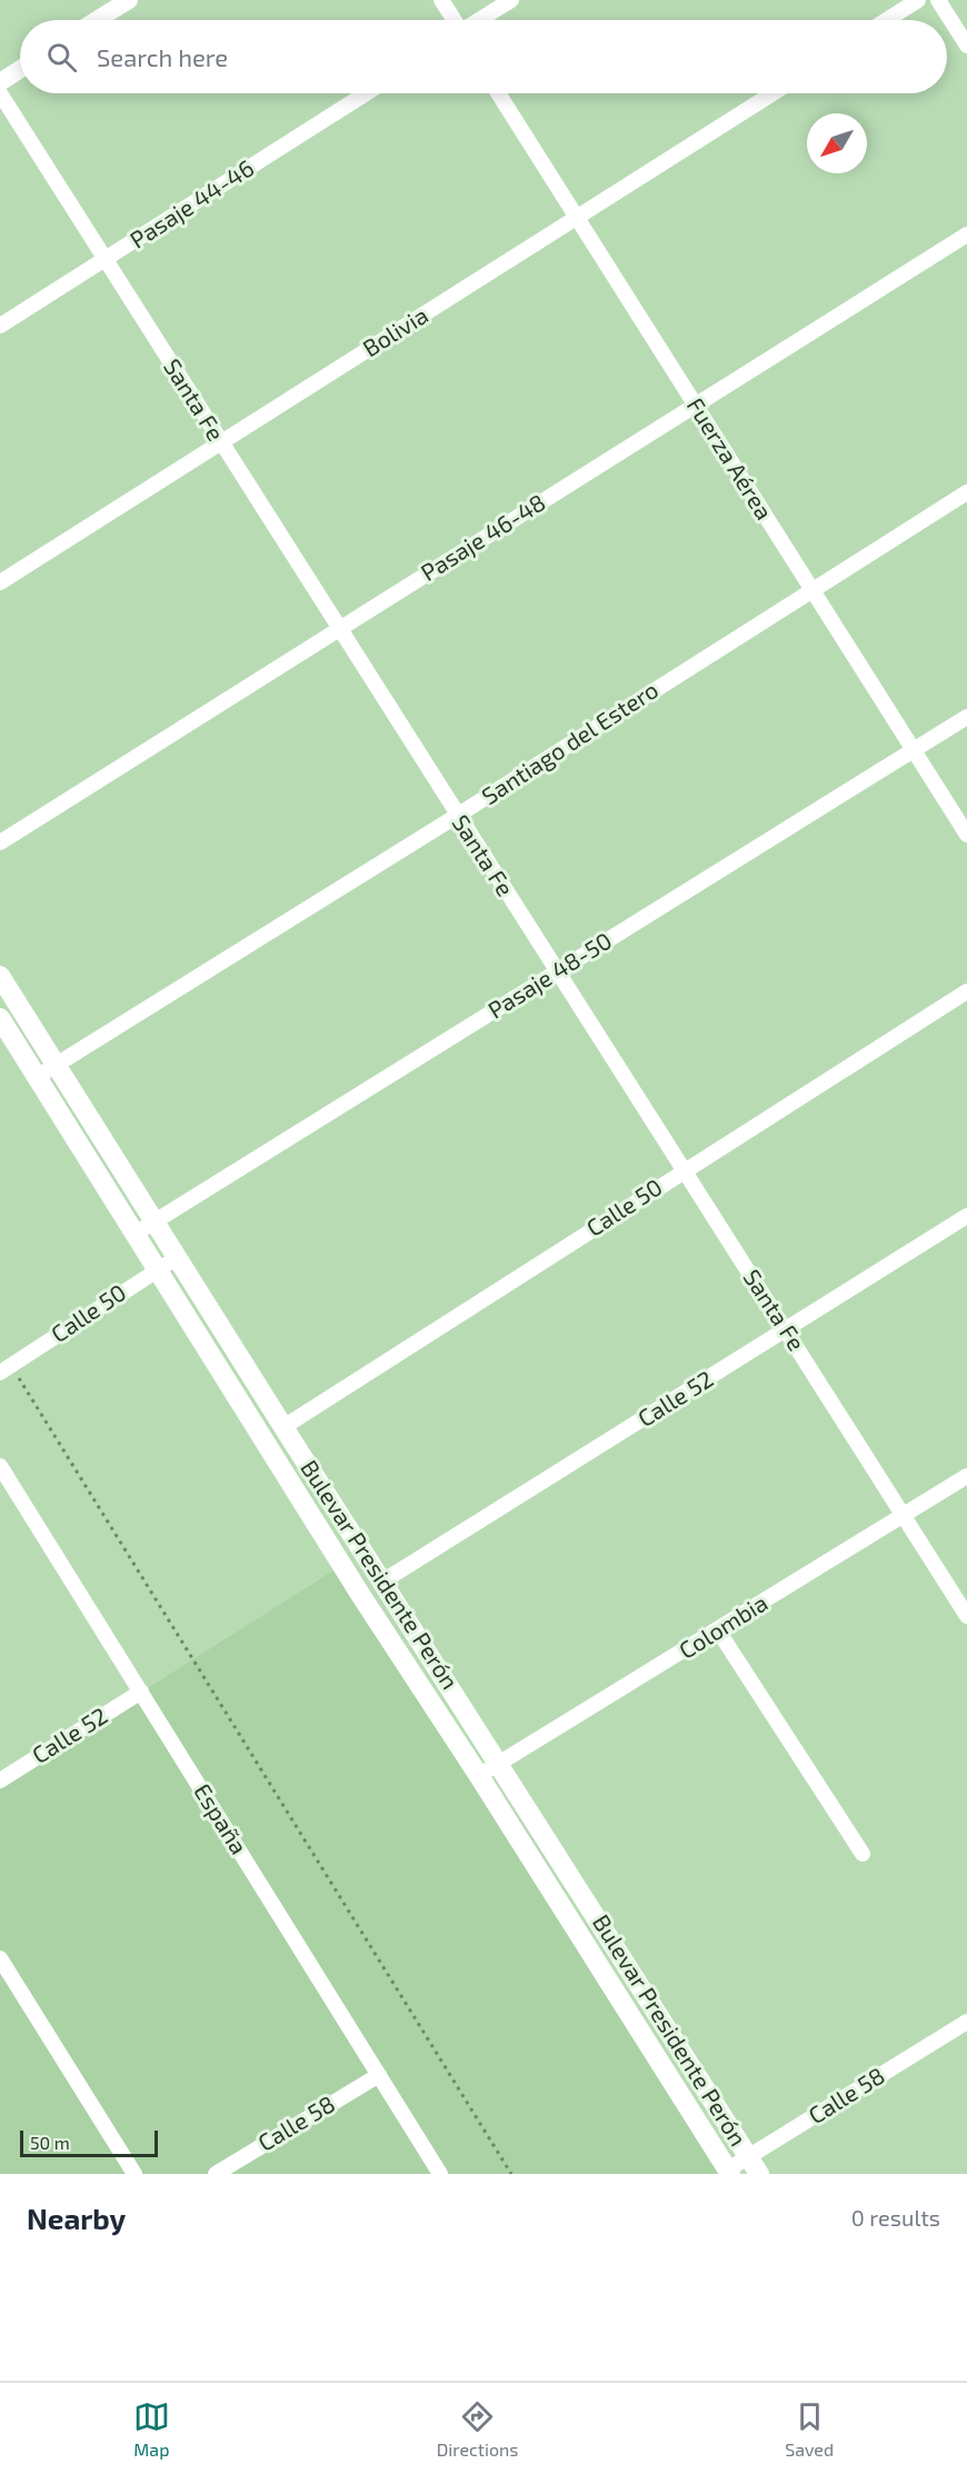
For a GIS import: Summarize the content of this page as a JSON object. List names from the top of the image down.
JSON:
{
  "streets": {
    "main road": ["Bulevar Presidente Perón"],
    "street": [
      "Pasaje 44-46",
      "Bolivia",
      "Santa Fe",
      "Fuerza Aérea",
      "Pasaje 46-48",
      "Santiago del Estero",
      "Pasaje 48-50",
      "Calle 50",
      "Calle 52",
      "Colombia",
      "España",
      "Calle 58"
    ]
  },
  "crossings": [
    ["Pasaje 44-46", "Santa Fe"],
    ["Bolivia", "Santa Fe"],
    ["Bolivia", "Fuerza Aérea"],
    ["Santa Fe", "Pasaje 46-48"],
    ["Santa Fe", "Santiago del Estero"],
    ["Santa Fe", "Pasaje 48-50"],
    ["Santa Fe", "Calle 50"],
    ["Santa Fe", "Calle 52"],
    ["Santa Fe", "Colombia"],
    ["Fuerza Aérea", "Pasaje 46-48"],
    ["Fuerza Aérea", "Santiago del Estero"],
    ["Fuerza Aérea", "Pasaje 48-50"],
    ["Santiago del Estero", "Bulevar Presidente Perón"],
    ["Pasaje 48-50", "Bulevar Presidente Perón"],
    ["Calle 50", "Bulevar Presidente Perón"],
    ["Calle 52", "Bulevar Presidente Perón"],
    ["Calle 52", "España"],
    ["Bulevar Presidente Perón", "Colombia"],
    ["Bulevar Presidente Perón", "Calle 58"],
    ["España", "Calle 58"]
  ],
  "scale_bar": "50 m",
  "north": "bottom left",
  "page": {
    "search": "Search here",
    "scale": "50 m",
    "heading": ["Nearby", "0 results"],
    "nav": ["Map", "Directions", "Saved"]
  }
}
